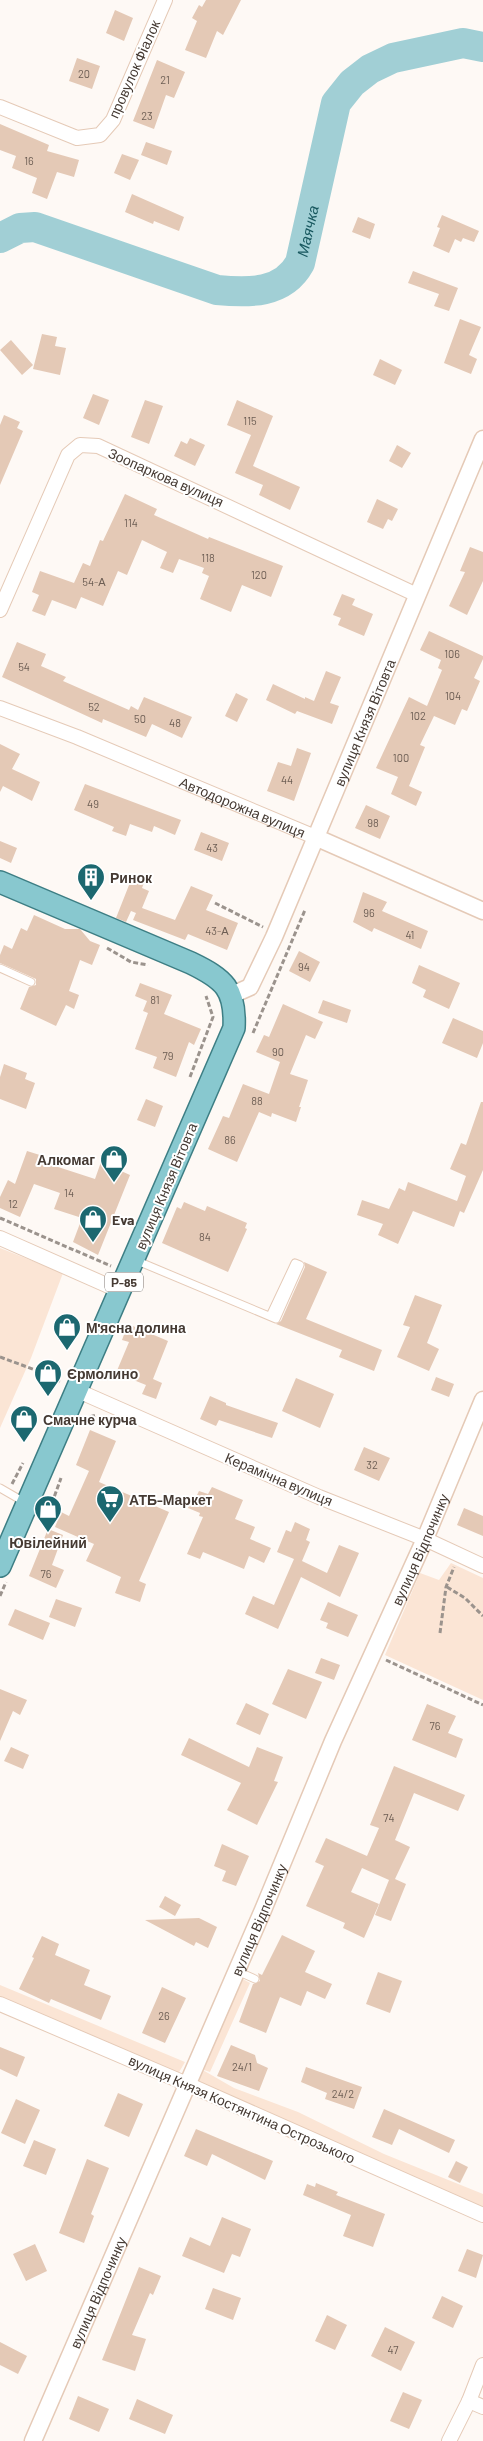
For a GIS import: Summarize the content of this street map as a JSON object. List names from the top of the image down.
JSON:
{
  "streets": {
    "main road": ["вулиця Князя Вітовта", "Р-85"],
    "street": [
      "провулок Фіалок",
      "Зоопаркова вулиця",
      "Автодорожна вулиця",
      "Керамічна вулиця",
      "вулиця Відпочинку",
      "вулиця Князя Костянтина Острозького"
    ]
  },
  "crossings": [
    ["Зоопаркова вулиця", "вулиця Князя Вітовта"],
    ["вулиця Князя Вітовта", "Автодорожна вулиця"],
    ["вулиця Князя Вітовта", "Керамічна вулиця"],
    ["Керамічна вулиця", "вулиця Відпочинку"],
    ["вулиця Відпочинку", "вулиця Князя Костянтина Острозького"]
  ],
  "water": ["Маячка"],
  "places": {
    "building": ["Ринок"],
    "shop": [
      "Алкомаг",
      "Eva",
      "М'ясна долина",
      "Єрмолино",
      "Смачне курча",
      "Ювілейний"
    ],
    "supermarket": ["АТБ-Маркет"]
  },
  "house_numbers": [
    "20",
    "21",
    "23",
    "16",
    "115",
    "114",
    "118",
    "120",
    "54-А",
    "106",
    "54",
    "104",
    "52",
    "102",
    "50",
    "48",
    "100",
    "44",
    "49",
    "98",
    "43",
    "96",
    "43-А",
    "41",
    "94",
    "81",
    "90",
    "79",
    "88",
    "86",
    "14",
    "12",
    "84",
    "32",
    "76",
    "76",
    "74",
    "26",
    "24/1",
    "24/2",
    "47"
  ]
}
